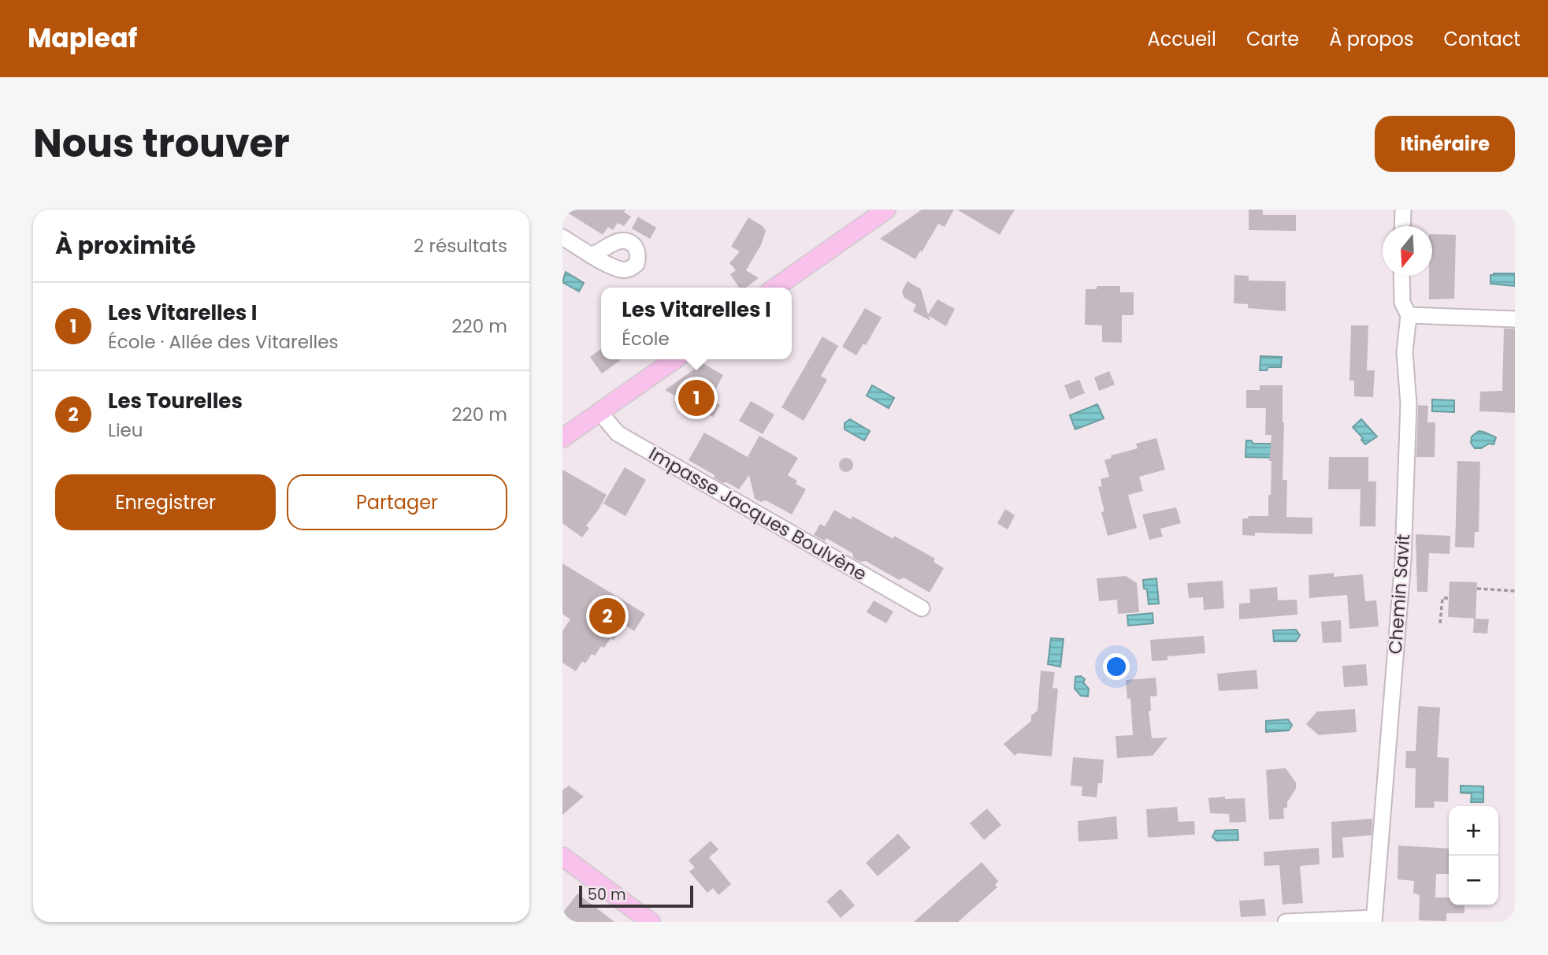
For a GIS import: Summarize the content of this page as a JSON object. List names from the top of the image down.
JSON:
{
  "streets": {
    "street": ["Impasse Jacques Boulvène", "Chemin Savit"]
  },
  "scale_bar": "50 m",
  "north": "bottom",
  "page": {
    "header": "Mapleaf",
    "nav": [
      "Accueil",
      "Carte",
      "À propos",
      "Contact"
    ],
    "title": "Nous trouver",
    "buttons": [
      "Itinéraire",
      ["Enregistrer", "Partager"]
    ],
    "heading": ["À proximité", "2 résultats"],
    "list": [
      {
        "mark": "1",
        "name": "Les Vitarelles I",
        "note": "École · Allée des Vitarelles",
        "value": "220 m"
      },
      {
        "mark": "2",
        "name": "Les Tourelles",
        "note": "Lieu",
        "value": "220 m"
      }
    ],
    "popup": ["Les Vitarelles I", "École"],
    "pins": ["1", "2"],
    "map_buttons": ["+", "−"],
    "scale": "50 m"
  }
}
